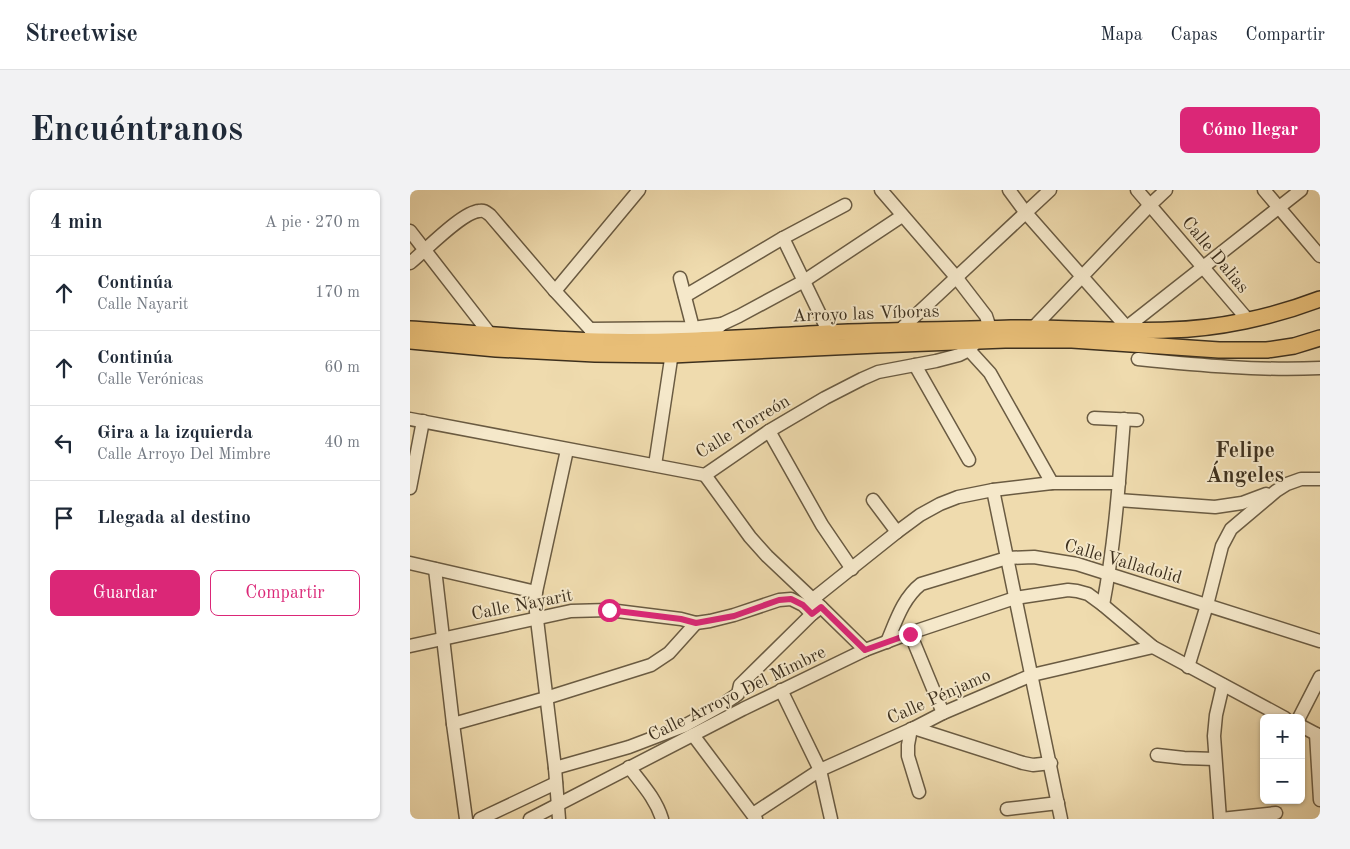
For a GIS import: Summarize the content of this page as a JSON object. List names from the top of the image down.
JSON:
{
  "streets": {
    "main road": ["Arroyo las Víboras"],
    "street": [
      "Calle Dalias",
      "Calle Torreón",
      "Calle Valladolid",
      "Calle Nayarit",
      "Calle Arroyo Del Mimbre",
      "Calle Pénjamo"
    ]
  },
  "crossings": [
    ["Calle Dalias", "Arroyo las Víboras"],
    ["Arroyo las Víboras", "Calle Torreón"],
    ["Calle Valladolid", "Calle Arroyo Del Mimbre"],
    ["Calle Arroyo Del Mimbre", "Calle Pénjamo"]
  ],
  "districts": ["Felipe Ángeles"],
  "page": {
    "header": "Streetwise",
    "nav": ["Mapa", "Capas", "Compartir"],
    "buttons": [
      "Cómo llegar",
      ["Guardar", "Compartir"]
    ],
    "title": "Encuéntranos",
    "heading": ["4 min", "A pie · 270 m"],
    "list": [
      ["Continúa", "Calle Nayarit", "170 m"],
      ["Continúa", "Calle Verónicas", "60 m"],
      ["Gira a la izquierda", "Calle Arroyo Del Mimbre", "40 m"],
      "Llegada al destino"
    ],
    "map_buttons": ["+", "−"]
  }
}
